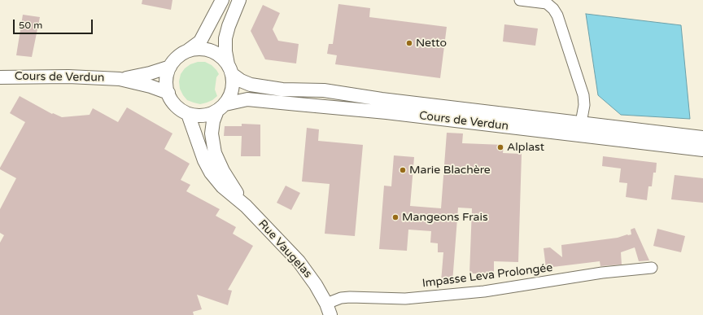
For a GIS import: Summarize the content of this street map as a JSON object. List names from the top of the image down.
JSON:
{
  "streets": {
    "main road": ["Cours de Verdun", "Rue Vaugelas"],
    "street": ["Impasse Leva Prolongée"]
  },
  "crossings": [
    ["Cours de Verdun", "Rue Vaugelas"],
    ["Rue Vaugelas", "Impasse Leva Prolongée"]
  ],
  "places": [
    "Netto",
    "Alplast",
    "Marie Blachère",
    "Mangeons Frais"
  ],
  "scale_bar": "50 m"
}
